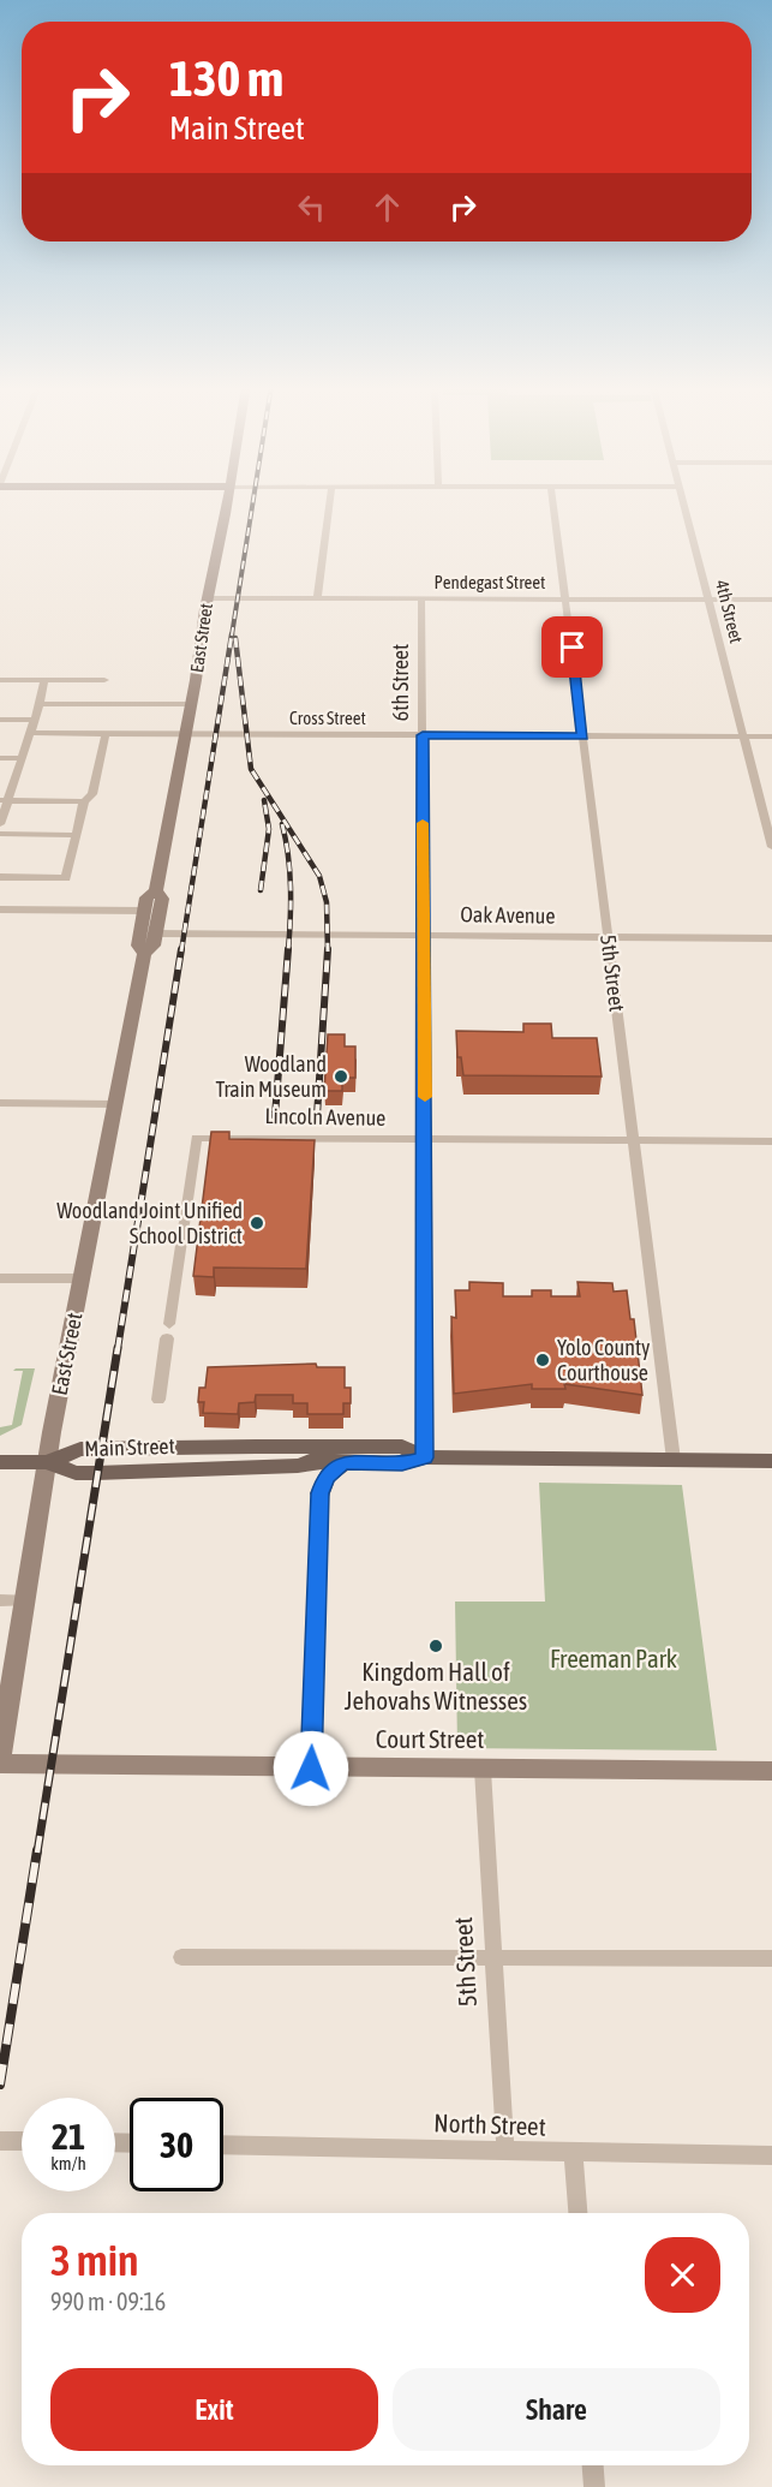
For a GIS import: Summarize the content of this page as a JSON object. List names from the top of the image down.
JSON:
{
  "streets": {
    "main road": ["East Street", "Main Street", "Court Street"],
    "street": [
      "Pendegast Street",
      "4th Street",
      "6th Street",
      "Cross Street",
      "Oak Avenue",
      "5th Street",
      "Lincoln Avenue",
      "North Street"
    ]
  },
  "crossings": [
    ["Pendegast Street", "4th Street"],
    ["Pendegast Street", "East Street"],
    ["Pendegast Street", "6th Street"],
    ["Pendegast Street", "5th Street"],
    ["4th Street", "Cross Street"],
    ["East Street", "Cross Street"],
    ["East Street", "Oak Avenue"],
    ["East Street", "Main Street"],
    ["6th Street", "Cross Street"],
    ["6th Street", "Oak Avenue"],
    ["6th Street", "Lincoln Avenue"],
    ["6th Street", "Main Street"],
    ["Cross Street", "5th Street"],
    ["Oak Avenue", "5th Street"],
    ["5th Street", "Lincoln Avenue"],
    ["5th Street", "Main Street"],
    ["5th Street", "Court Street"],
    ["5th Street", "North Street"]
  ],
  "parks": ["Freeman Park"],
  "places": [
    "Woodland Train Museum",
    "Woodland Joint Unified School District",
    "Yolo County Courthouse",
    "Kingdom Hall of Jehovahs Witnesses"
  ],
  "page": {
    "turn": ["130 m", "Main Street"],
    "speed": "21 km/h",
    "limit": "30",
    "heading": ["3 min", "990 m · 09:16"],
    "buttons": ["Exit", "Share"]
  }
}
